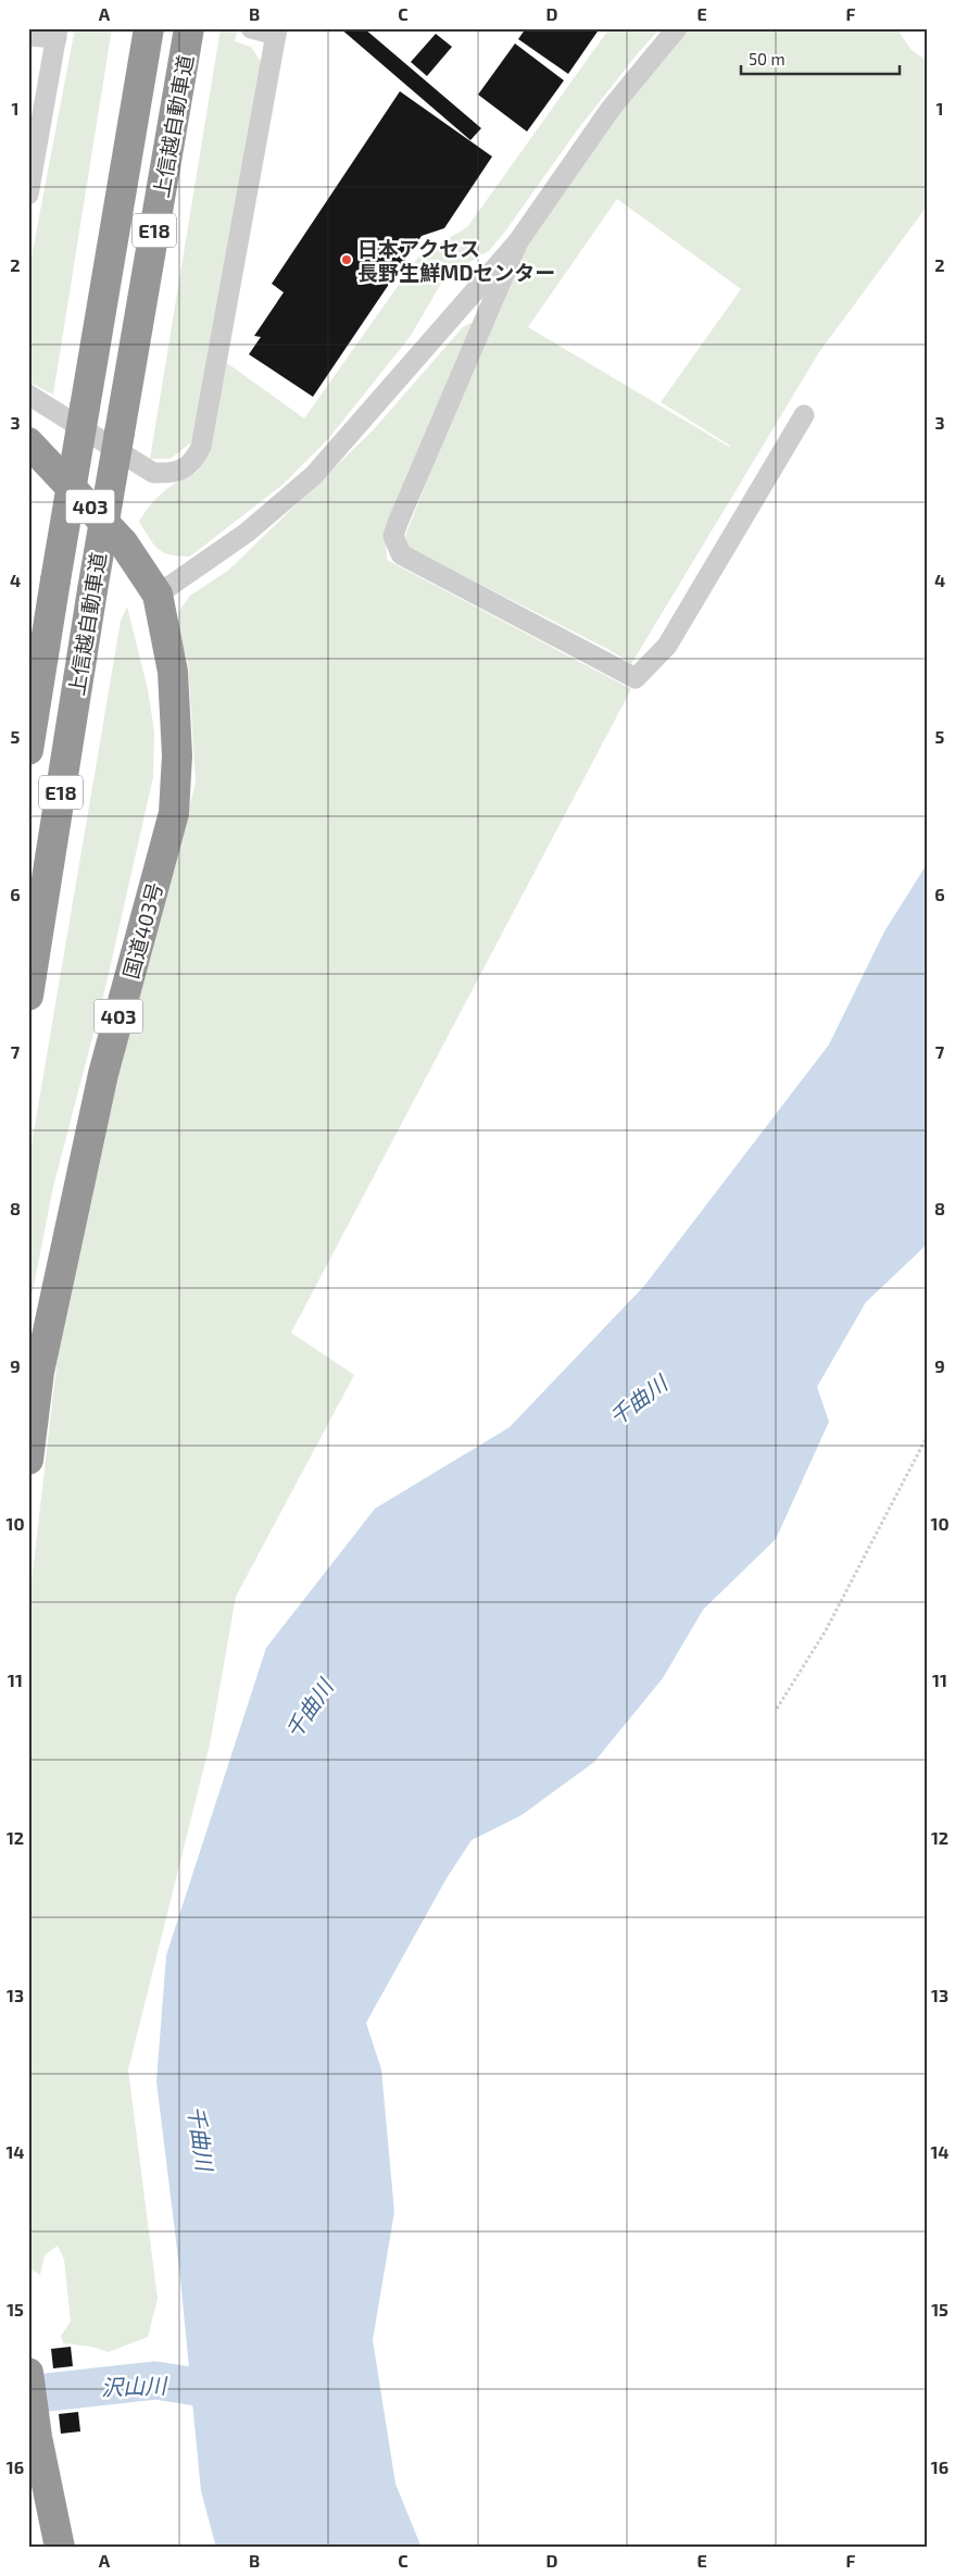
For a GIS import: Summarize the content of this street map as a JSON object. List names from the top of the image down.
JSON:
{
  "streets": {
    "highway": [
      "上信越自動車道",
      "E18",
      "403",
      "国道403号"
    ]
  },
  "water": ["千曲川", "沢山川"],
  "places": ["日本アクセス 長野生鮮MDセンター"],
  "scale_bar": "50 m",
  "grid": {
    "columns": [
      "A",
      "B",
      "C",
      "D",
      "E",
      "F"
    ],
    "rows": [
      "1",
      "2",
      "3",
      "4",
      "5",
      "6",
      "7",
      "8",
      "9",
      "10",
      "11",
      "12",
      "13",
      "14",
      "15",
      "16"
    ]
  }
}
